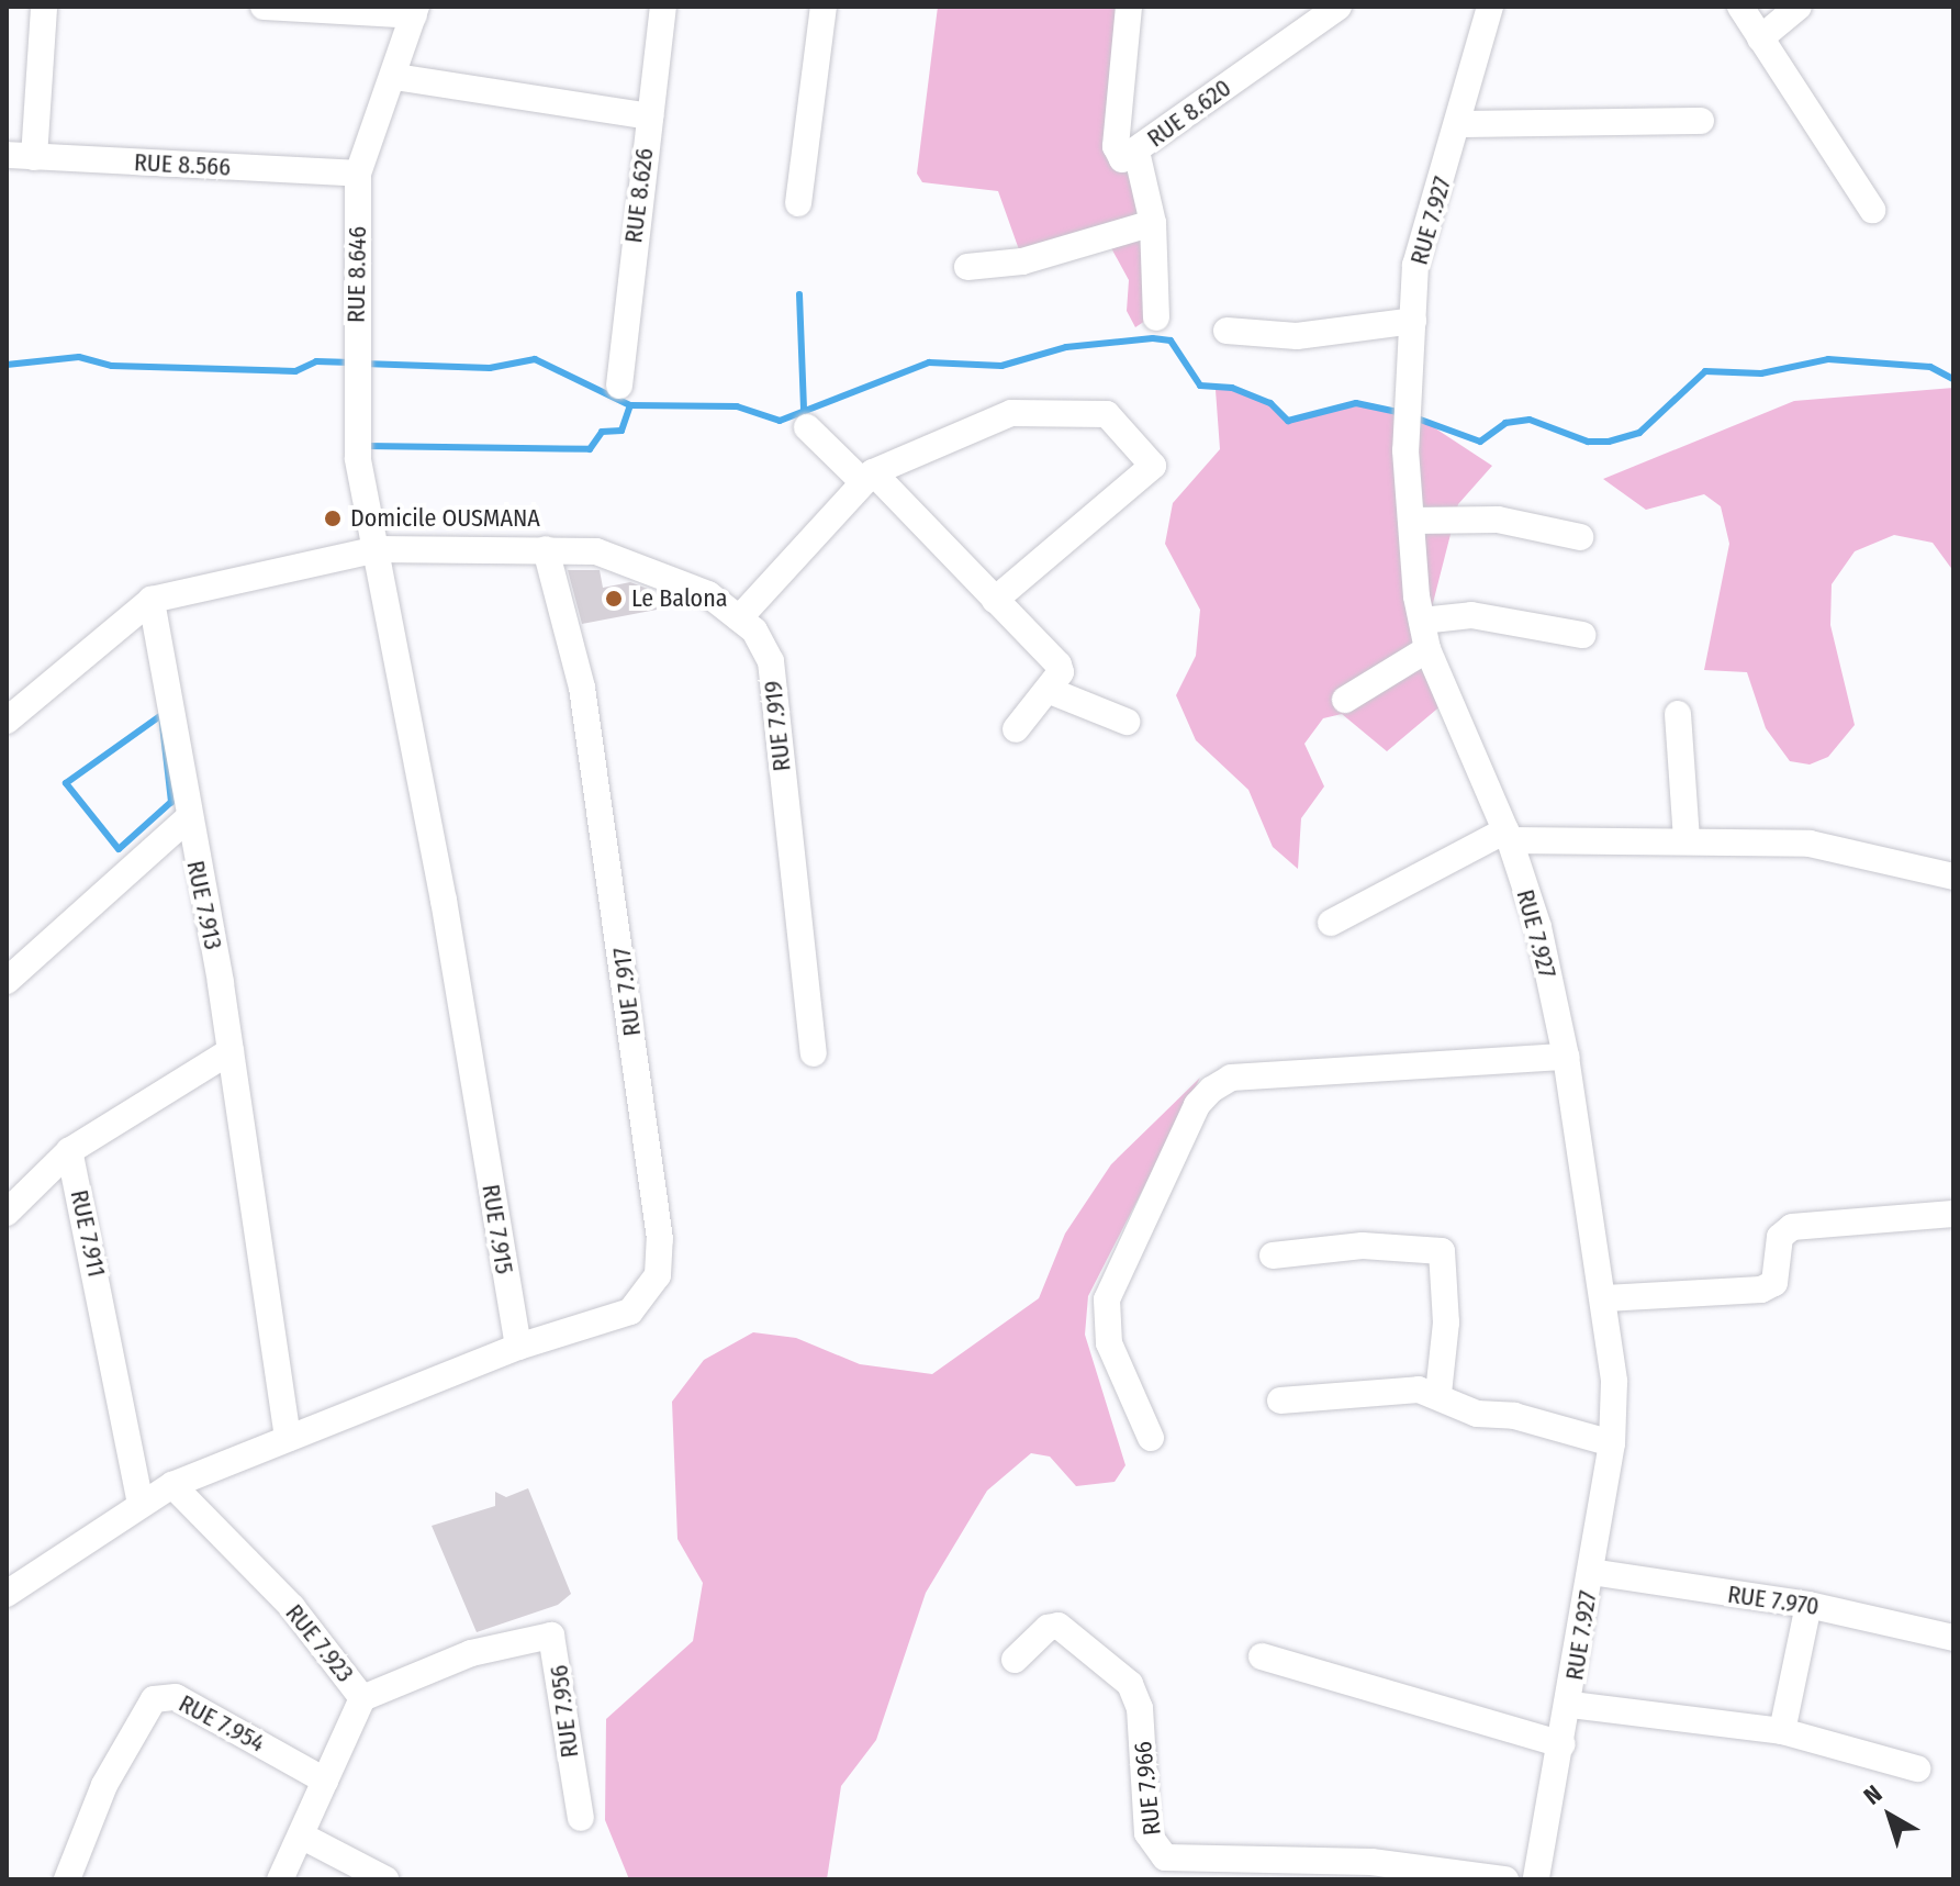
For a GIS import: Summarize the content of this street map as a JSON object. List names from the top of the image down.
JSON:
{
  "streets": {
    "street": [
      "RUE 8.620",
      "RUE 8.566",
      "RUE 8.626",
      "RUE 7.927",
      "RUE 8.646",
      "RUE 7.919",
      "RUE 7.913",
      "RUE 7.917",
      "RUE 7.915",
      "RUE 7.911",
      "RUE 7.970",
      "RUE 7.923",
      "RUE 7.956",
      "RUE 7.954",
      "RUE 7.966"
    ]
  },
  "crossings": [
    ["RUE 8.566", "RUE 8.646"],
    ["RUE 7.927", "RUE 7.970"],
    ["RUE 8.646", "RUE 7.919"],
    ["RUE 8.646", "RUE 7.915"],
    ["RUE 7.919", "RUE 7.917"],
    ["RUE 7.919", "RUE 7.915"],
    ["RUE 7.917", "RUE 7.915"],
    ["RUE 7.923", "RUE 7.956"],
    ["RUE 7.923", "RUE 7.954"]
  ],
  "places": ["Domicile OUSMANA", "Le Balona"],
  "north": "top left"
}
